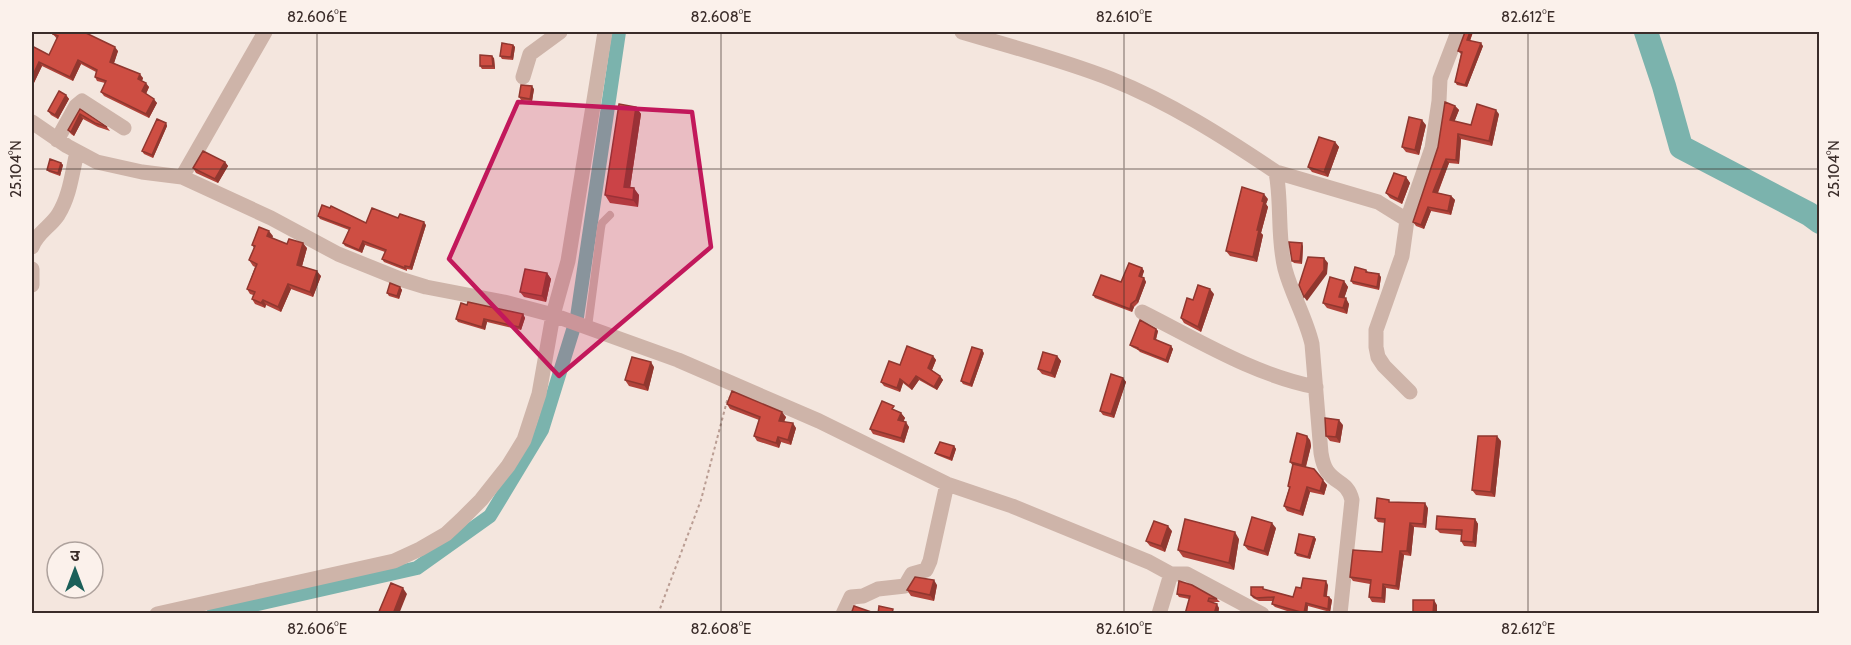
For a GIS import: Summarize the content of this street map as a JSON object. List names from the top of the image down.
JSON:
{
  "north": "top",
  "coordinates": [
    "82.606°E",
    "82.608°E",
    "82.610°E",
    "82.612°E",
    "25.104°N"
  ]
}
